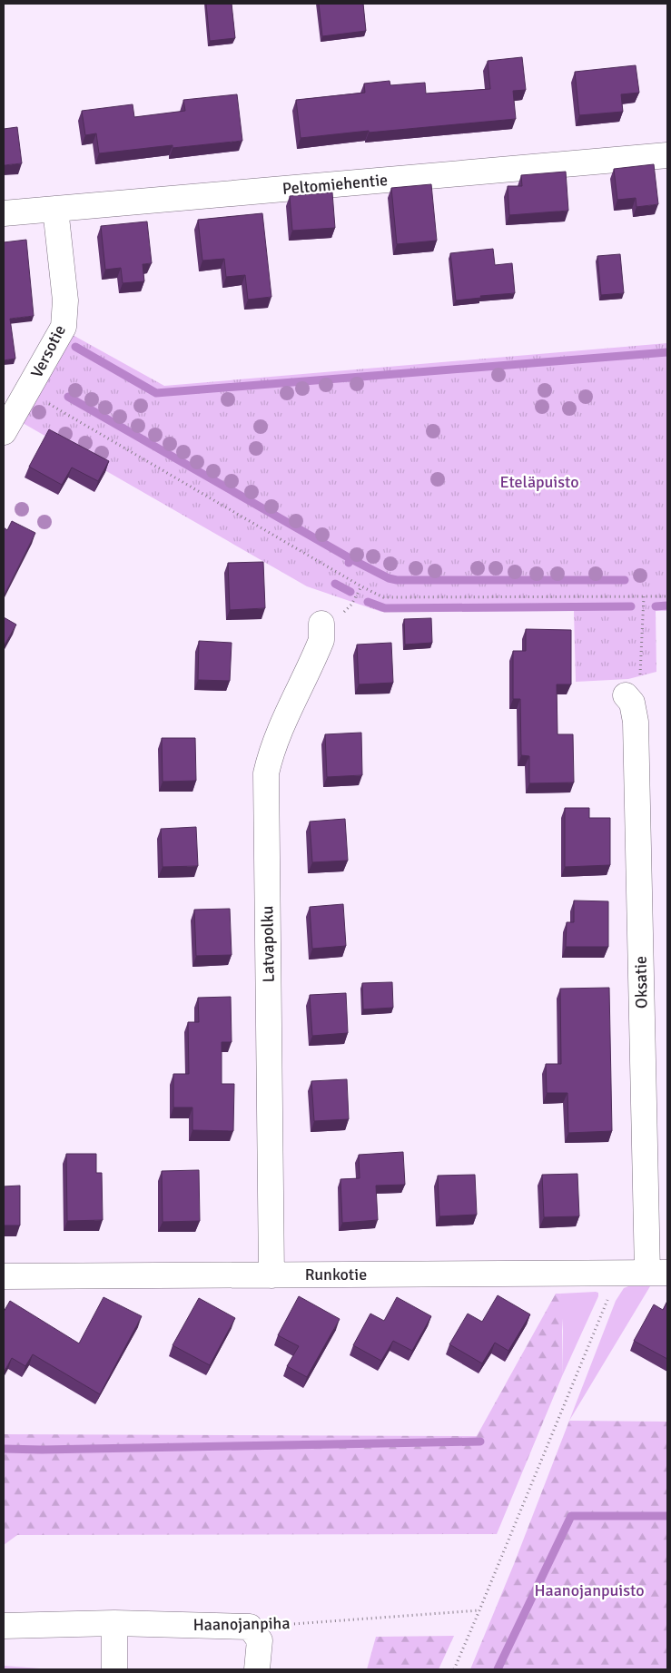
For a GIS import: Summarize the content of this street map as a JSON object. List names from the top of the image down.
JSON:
{
  "streets": {
    "street": [
      "Peltomiehentie",
      "Versotie",
      "Latvapolku",
      "Oksatie",
      "Runkotie",
      "Haanojanpiha"
    ]
  },
  "crossings": [
    ["Peltomiehentie", "Versotie"],
    ["Latvapolku", "Runkotie"],
    ["Oksatie", "Runkotie"]
  ],
  "parks": ["Eteläpuisto", "Haanojanpuisto"]
}
